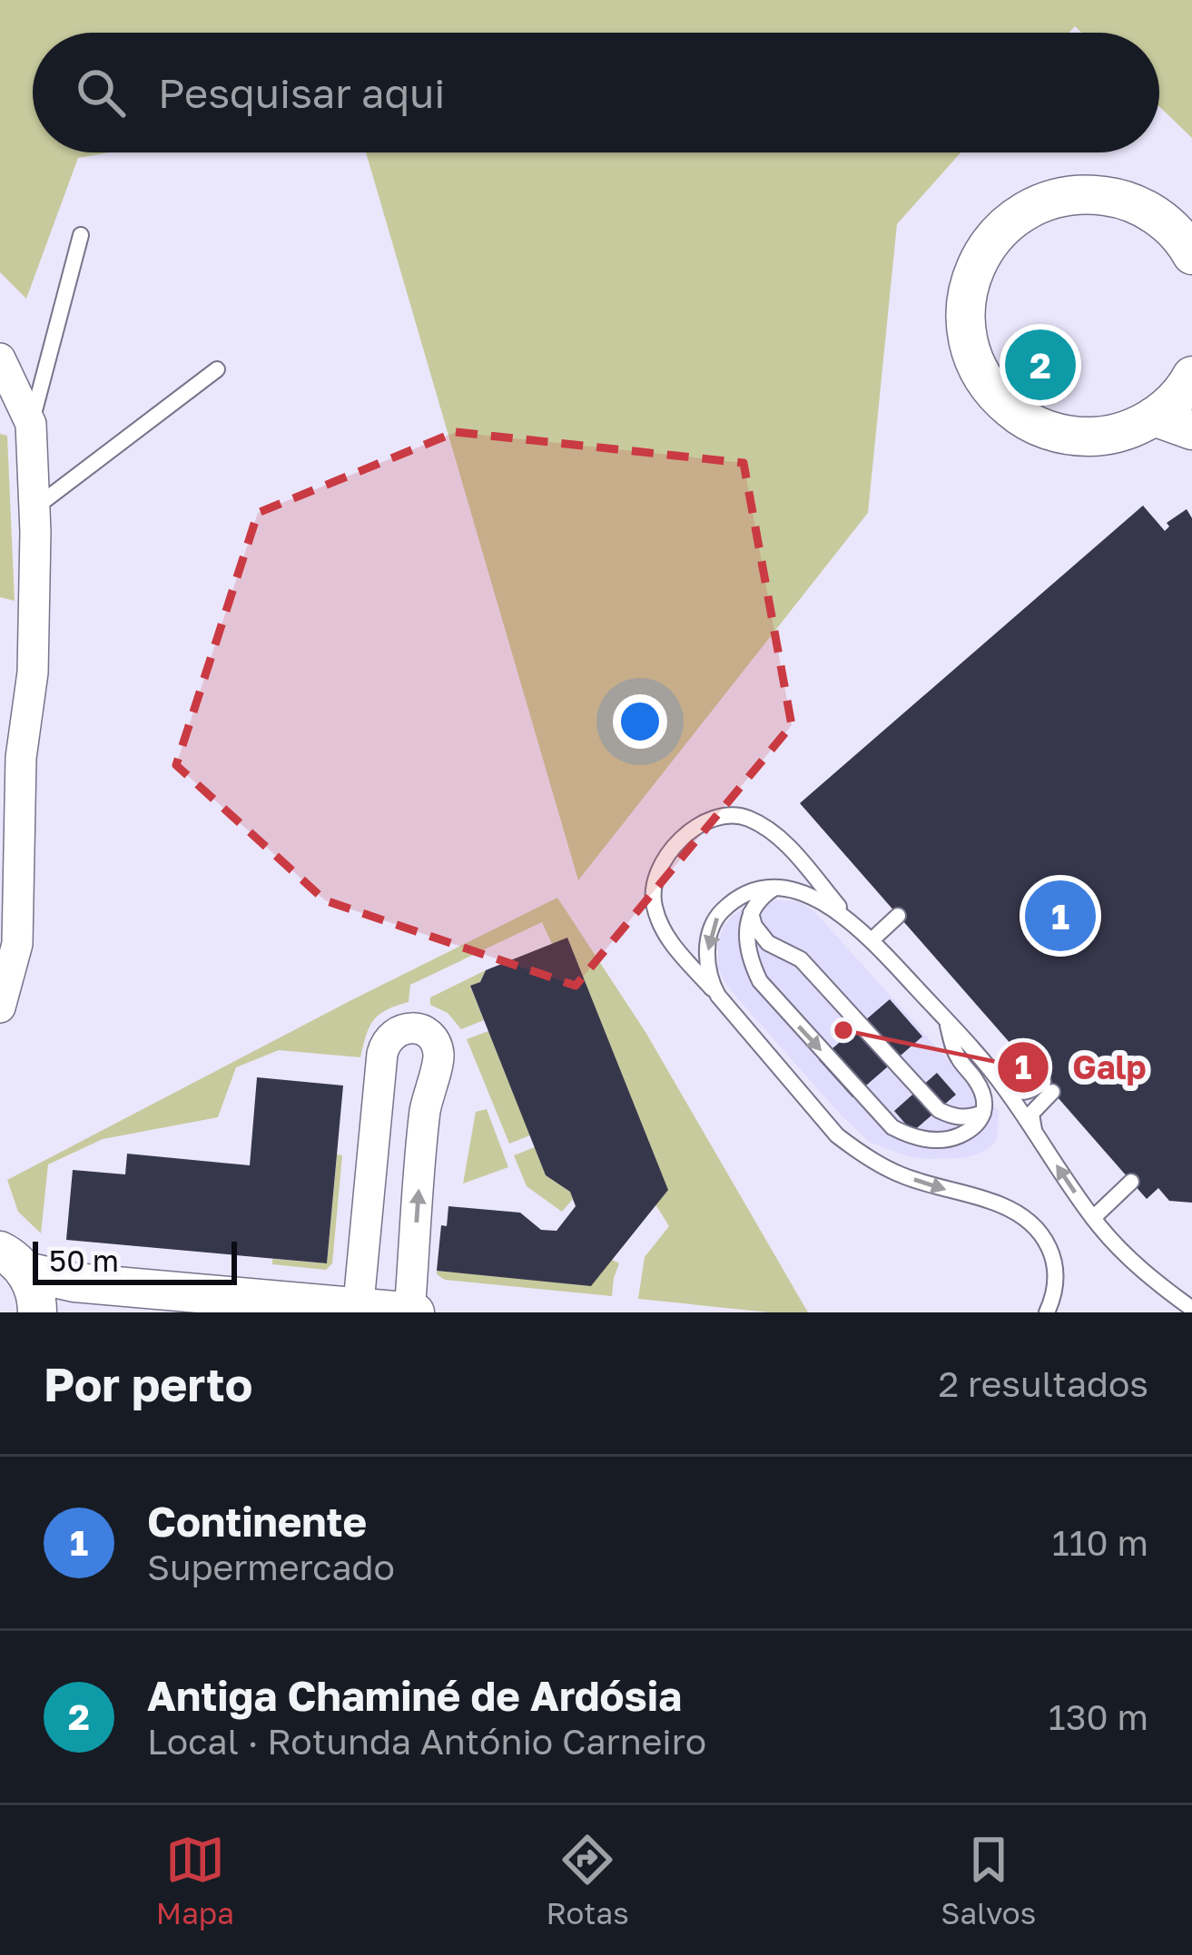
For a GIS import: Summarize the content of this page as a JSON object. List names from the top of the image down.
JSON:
{
  "places": ["Galp"],
  "scale_bar": "50 m",
  "page": {
    "search": "Pesquisar aqui",
    "pins": ["2", "1"],
    "scale": "50 m",
    "heading": ["Por perto", "2 resultados"],
    "list": [
      {
        "mark": "1",
        "name": "Continente",
        "note": "Supermercado",
        "value": "110 m"
      },
      {
        "mark": "2",
        "name": "Antiga Chaminé de Ardósia",
        "note": "Local · Rotunda António Carneiro",
        "value": "130 m"
      }
    ],
    "nav": ["Mapa", "Rotas", "Salvos"]
  }
}
